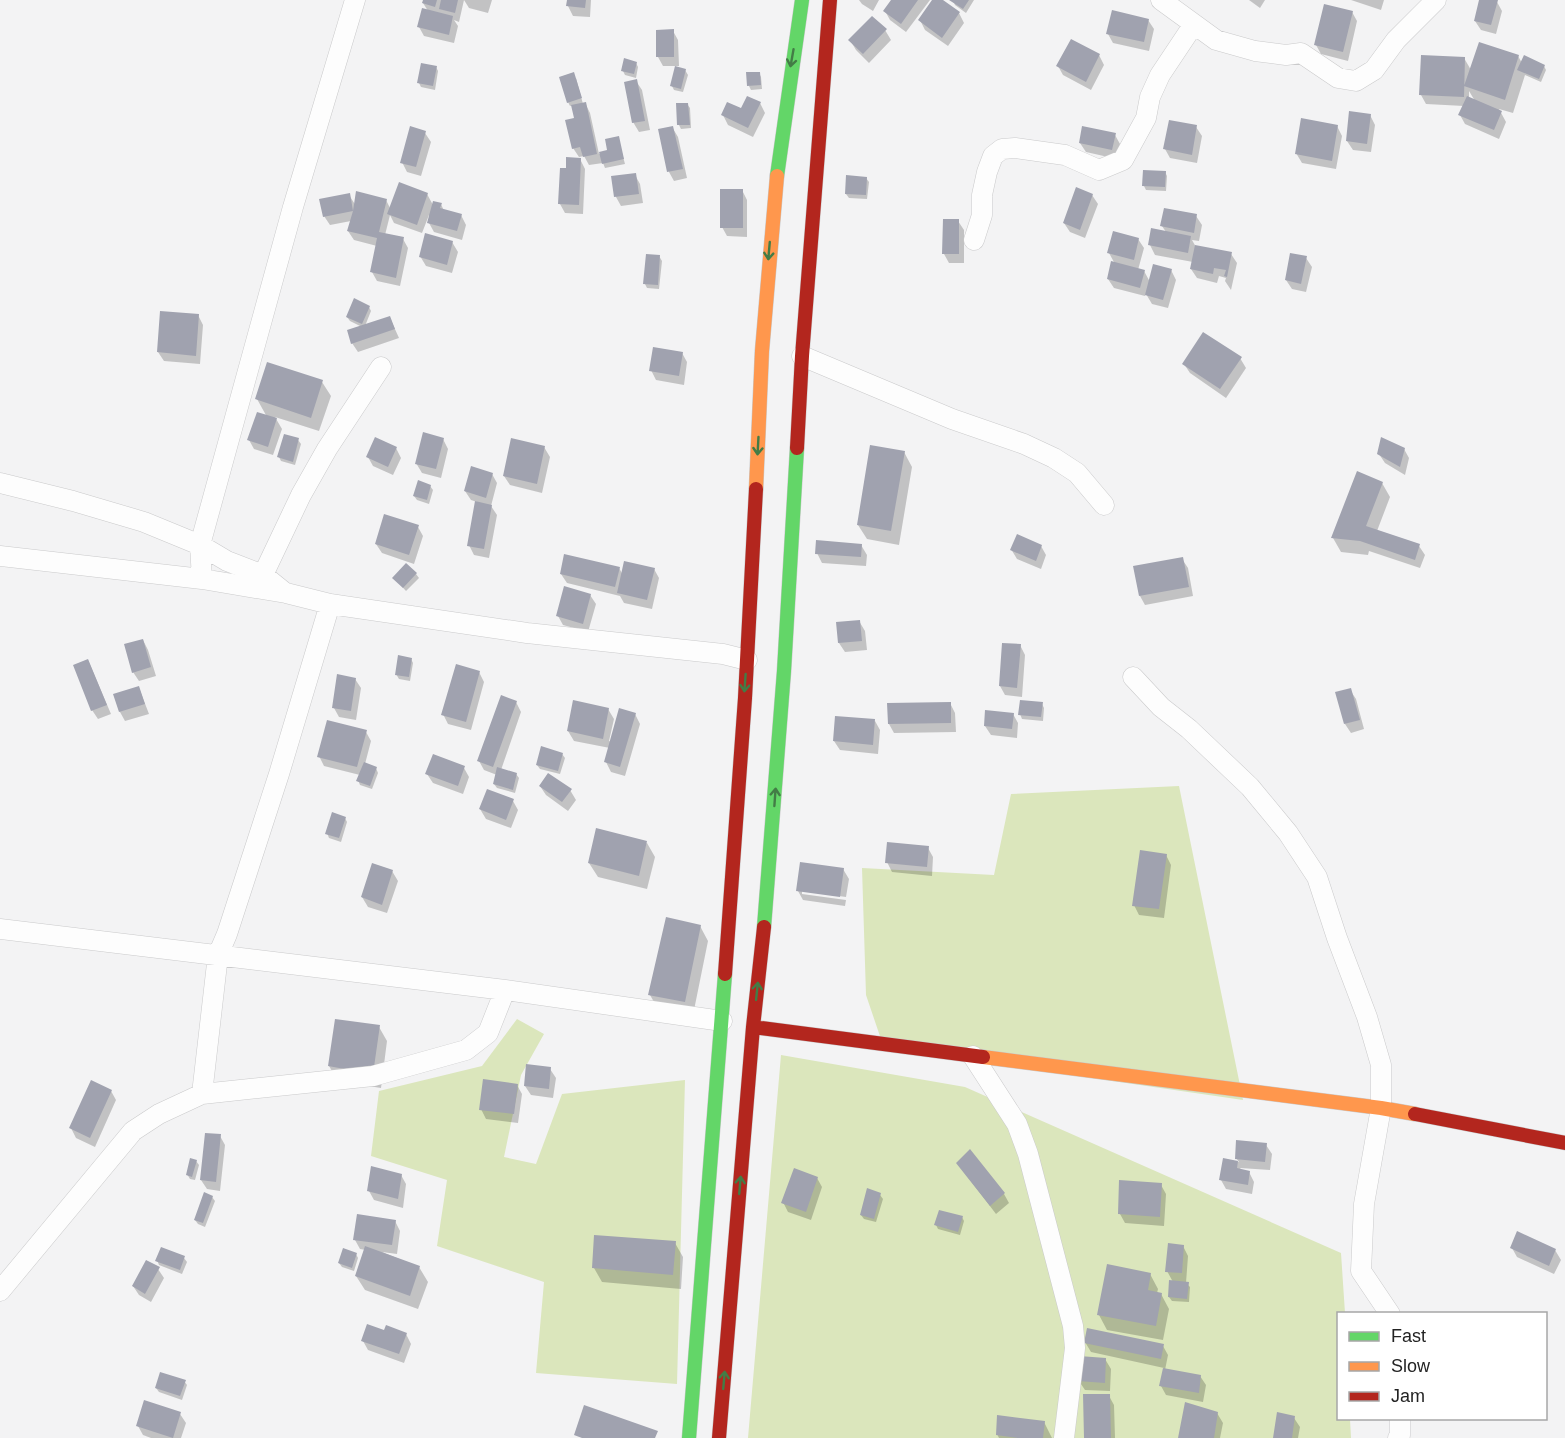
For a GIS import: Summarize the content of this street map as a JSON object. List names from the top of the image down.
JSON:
{
  "legend": ["Fast", "Slow", "Jam"]
}
